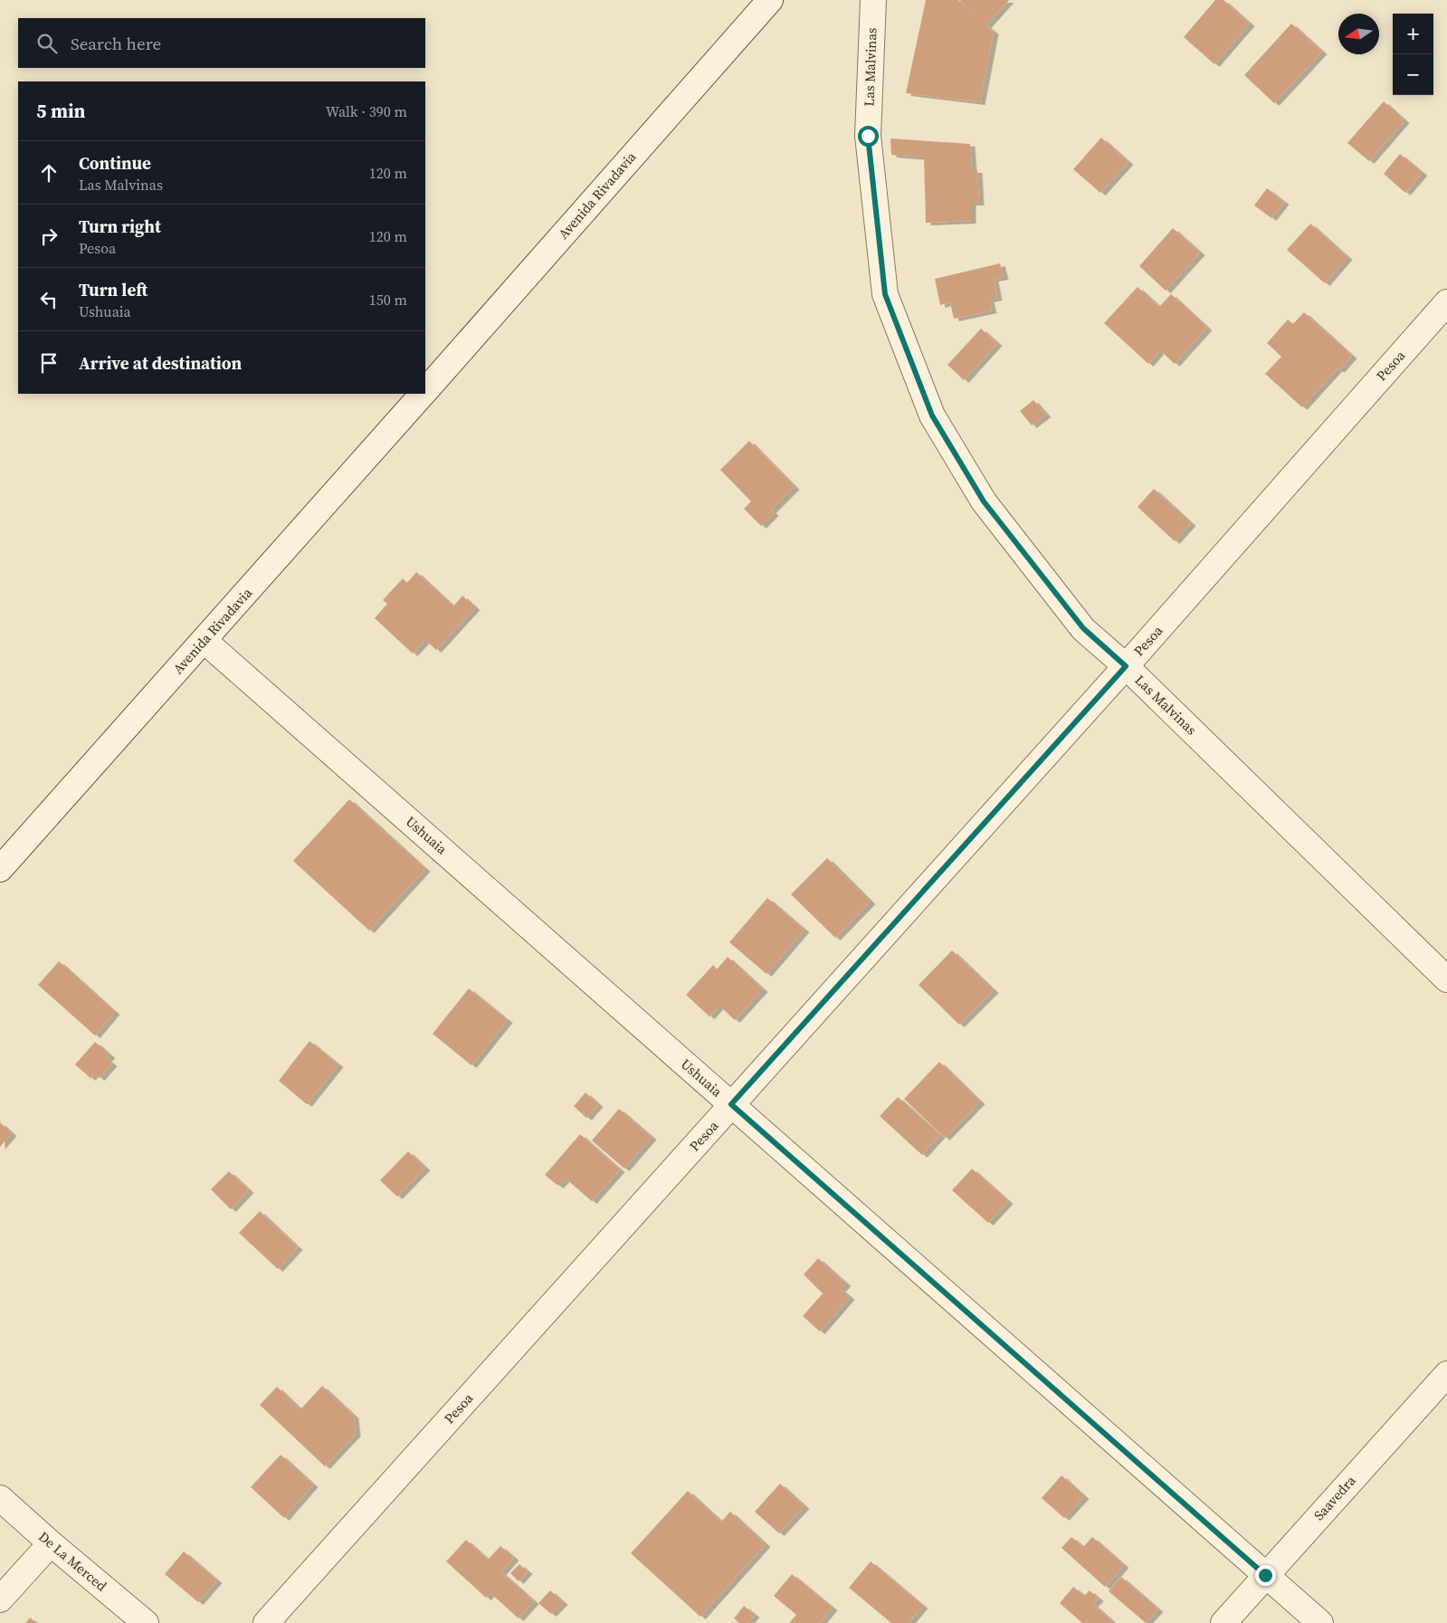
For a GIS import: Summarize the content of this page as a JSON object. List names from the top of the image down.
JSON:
{
  "streets": {
    "street": [
      "Las Malvinas",
      "Avenida Rivadavia",
      "Pesoa",
      "Ushuaia",
      "Saavedra",
      "De La Merced"
    ]
  },
  "crossings": [
    ["Las Malvinas", "Pesoa"],
    ["Avenida Rivadavia", "Ushuaia"],
    ["Pesoa", "Ushuaia"],
    ["Ushuaia", "Saavedra"]
  ],
  "north": "left",
  "page": {
    "map_buttons": ["+", "−"],
    "search": "Search here",
    "heading": ["5 min", "Walk · 390 m"],
    "list": [
      ["Continue", "Las Malvinas", "120 m"],
      ["Turn right", "Pesoa", "120 m"],
      ["Turn left", "Ushuaia", "150 m"],
      "Arrive at destination"
    ]
  }
}
